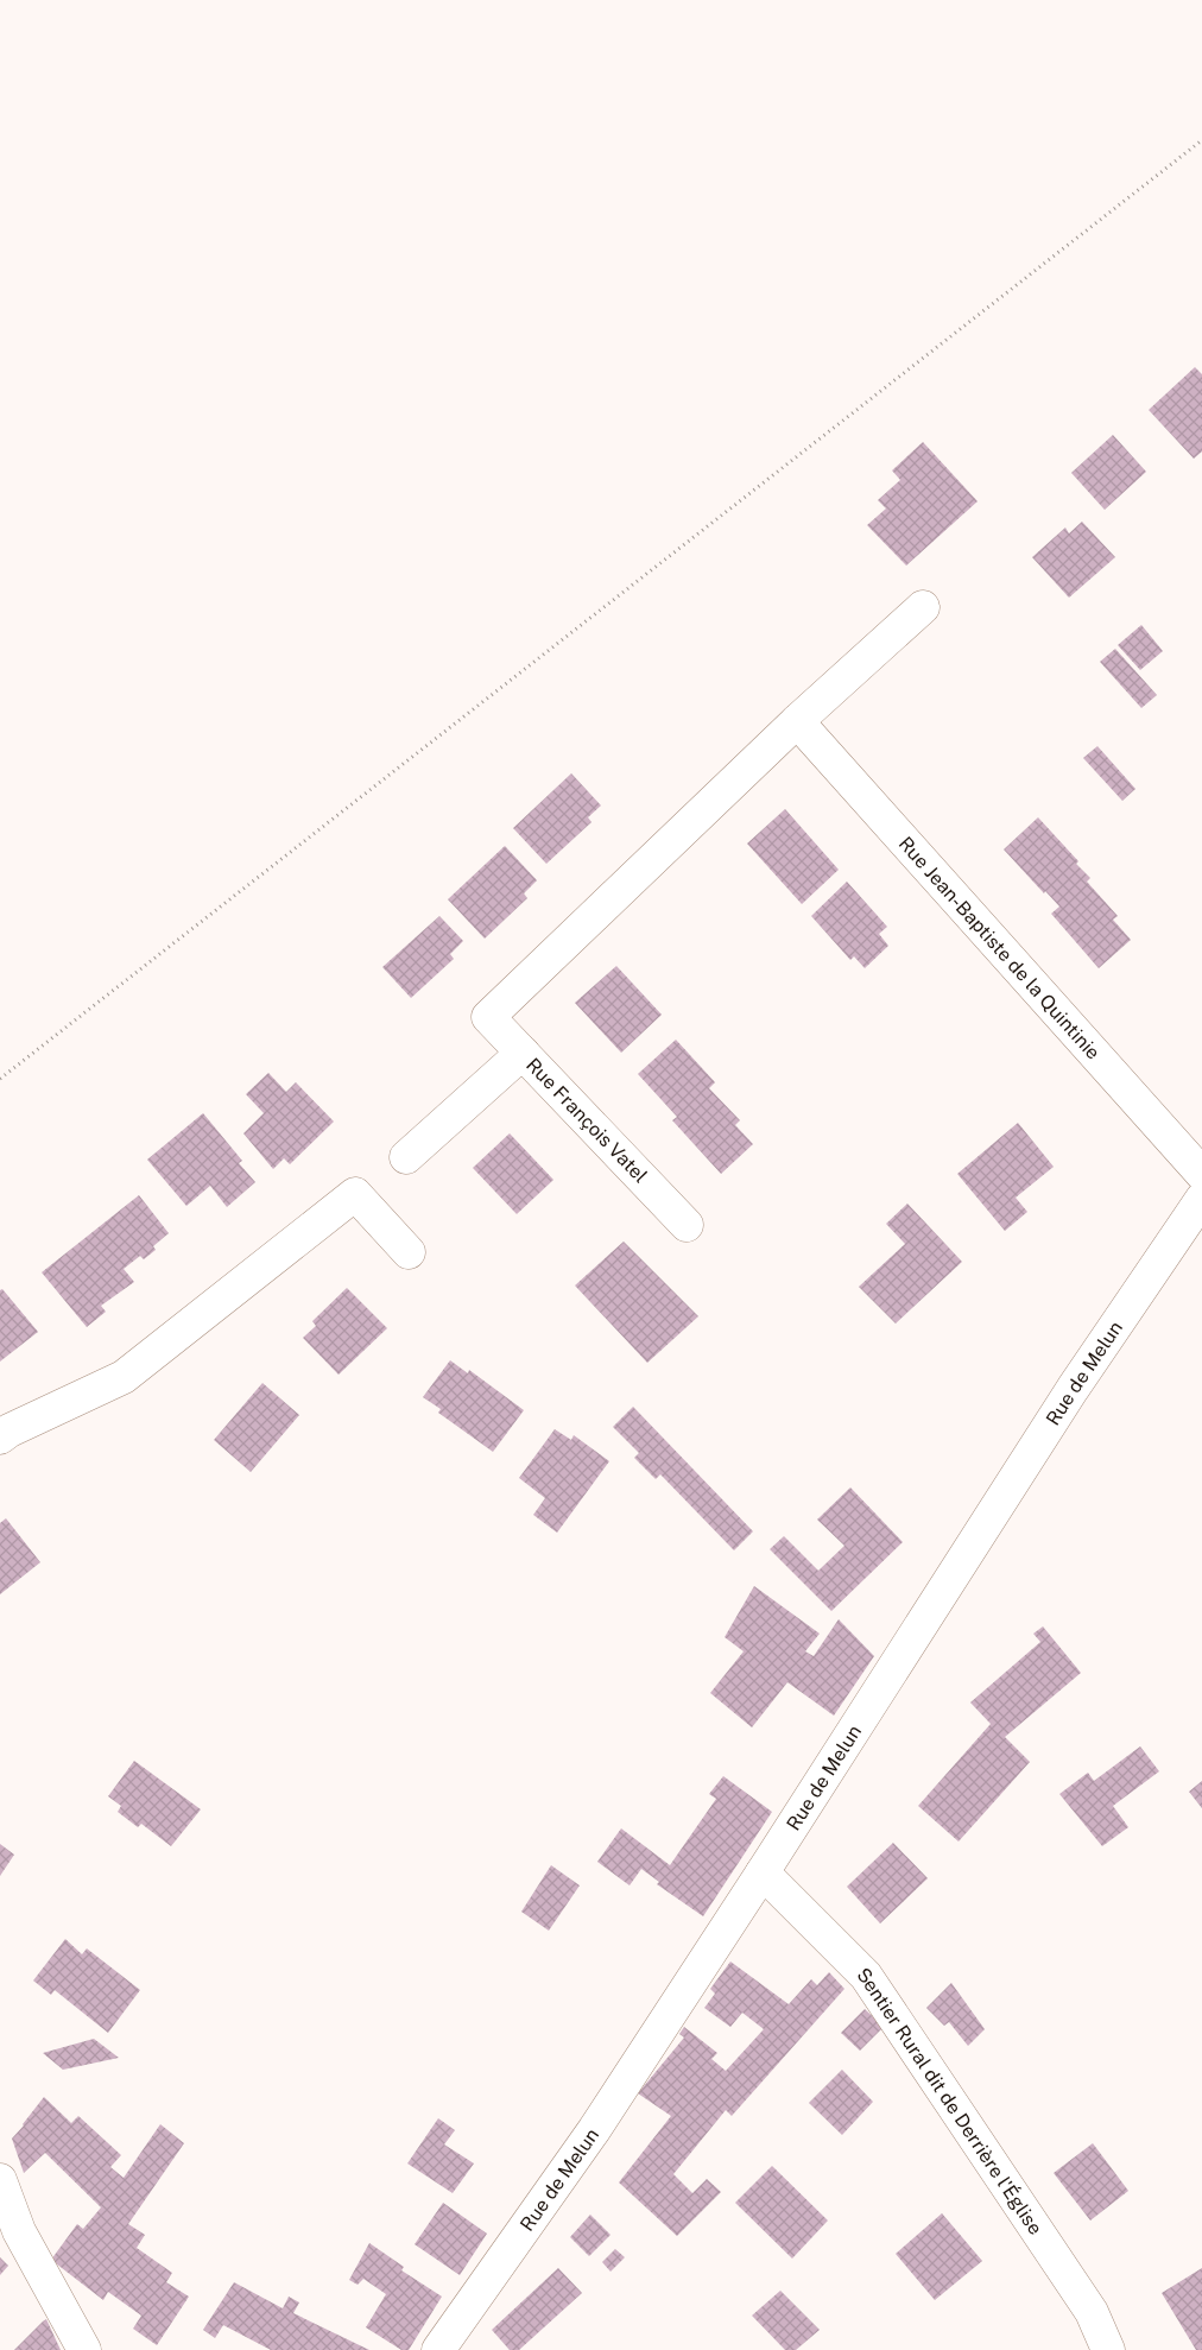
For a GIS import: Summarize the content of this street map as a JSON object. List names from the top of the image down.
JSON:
{
  "streets": {
    "street": [
      "Rue Jean-Baptiste de la Quintinie",
      "Rue François Vatel",
      "Rue de Melun",
      "Sentier Rural dit de Derrière l'Église"
    ]
  },
  "crossings": [
    ["Rue Jean-Baptiste de la Quintinie", "Rue François Vatel"],
    ["Rue de Melun", "Sentier Rural dit de Derrière l'Église"]
  ]
}
